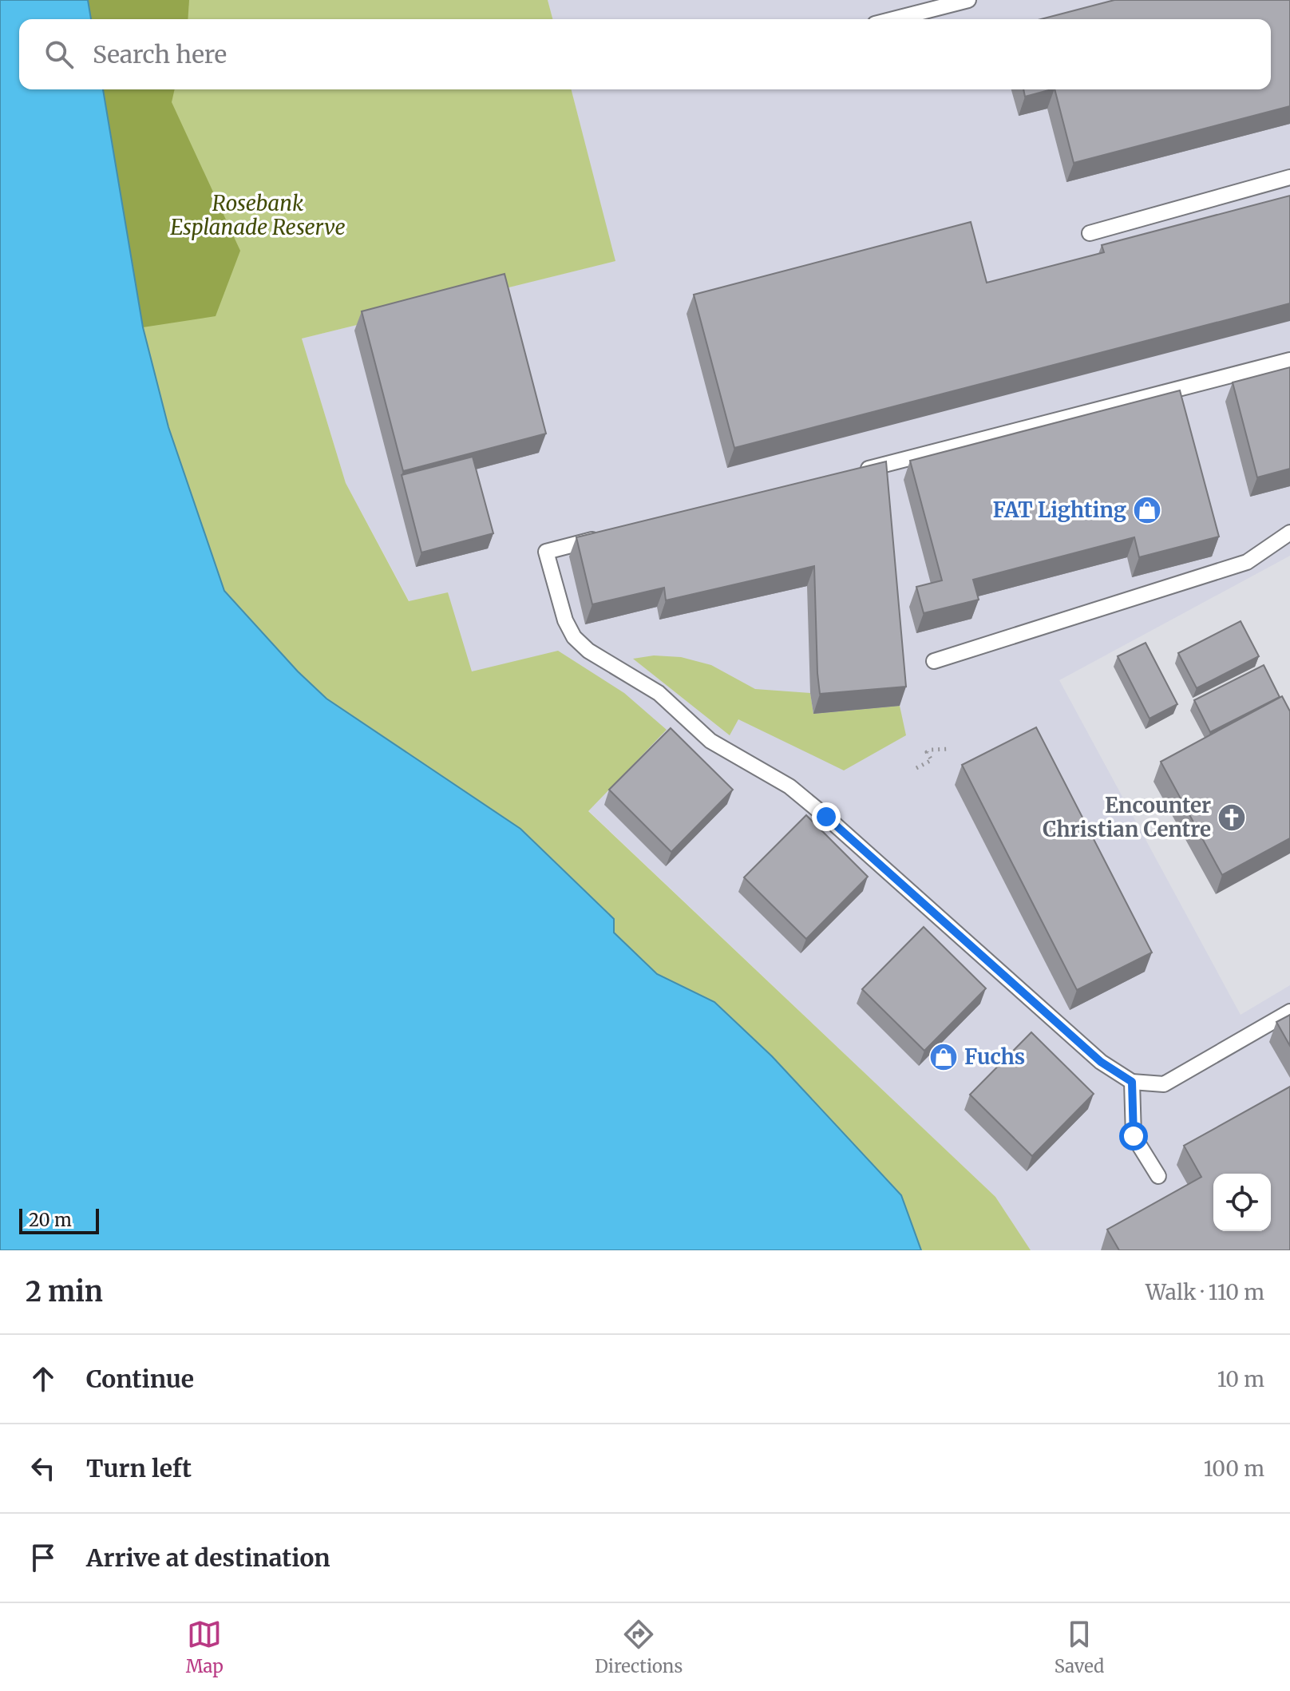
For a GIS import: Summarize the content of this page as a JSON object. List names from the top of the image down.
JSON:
{
  "parks": ["Rosebank Esplanade Reserve"],
  "places": {
    "shop": ["FAT Lighting", "Fuchs"],
    "church": ["Encounter Christian Centre"]
  },
  "scale_bar": "20 m",
  "page": {
    "search": "Search here",
    "scale": "20 m",
    "heading": ["2 min", "Walk · 110 m"],
    "list": [
      ["Continue", "10 m"],
      ["Turn left", "100 m"],
      "Arrive at destination"
    ],
    "nav": ["Map", "Directions", "Saved"]
  }
}
